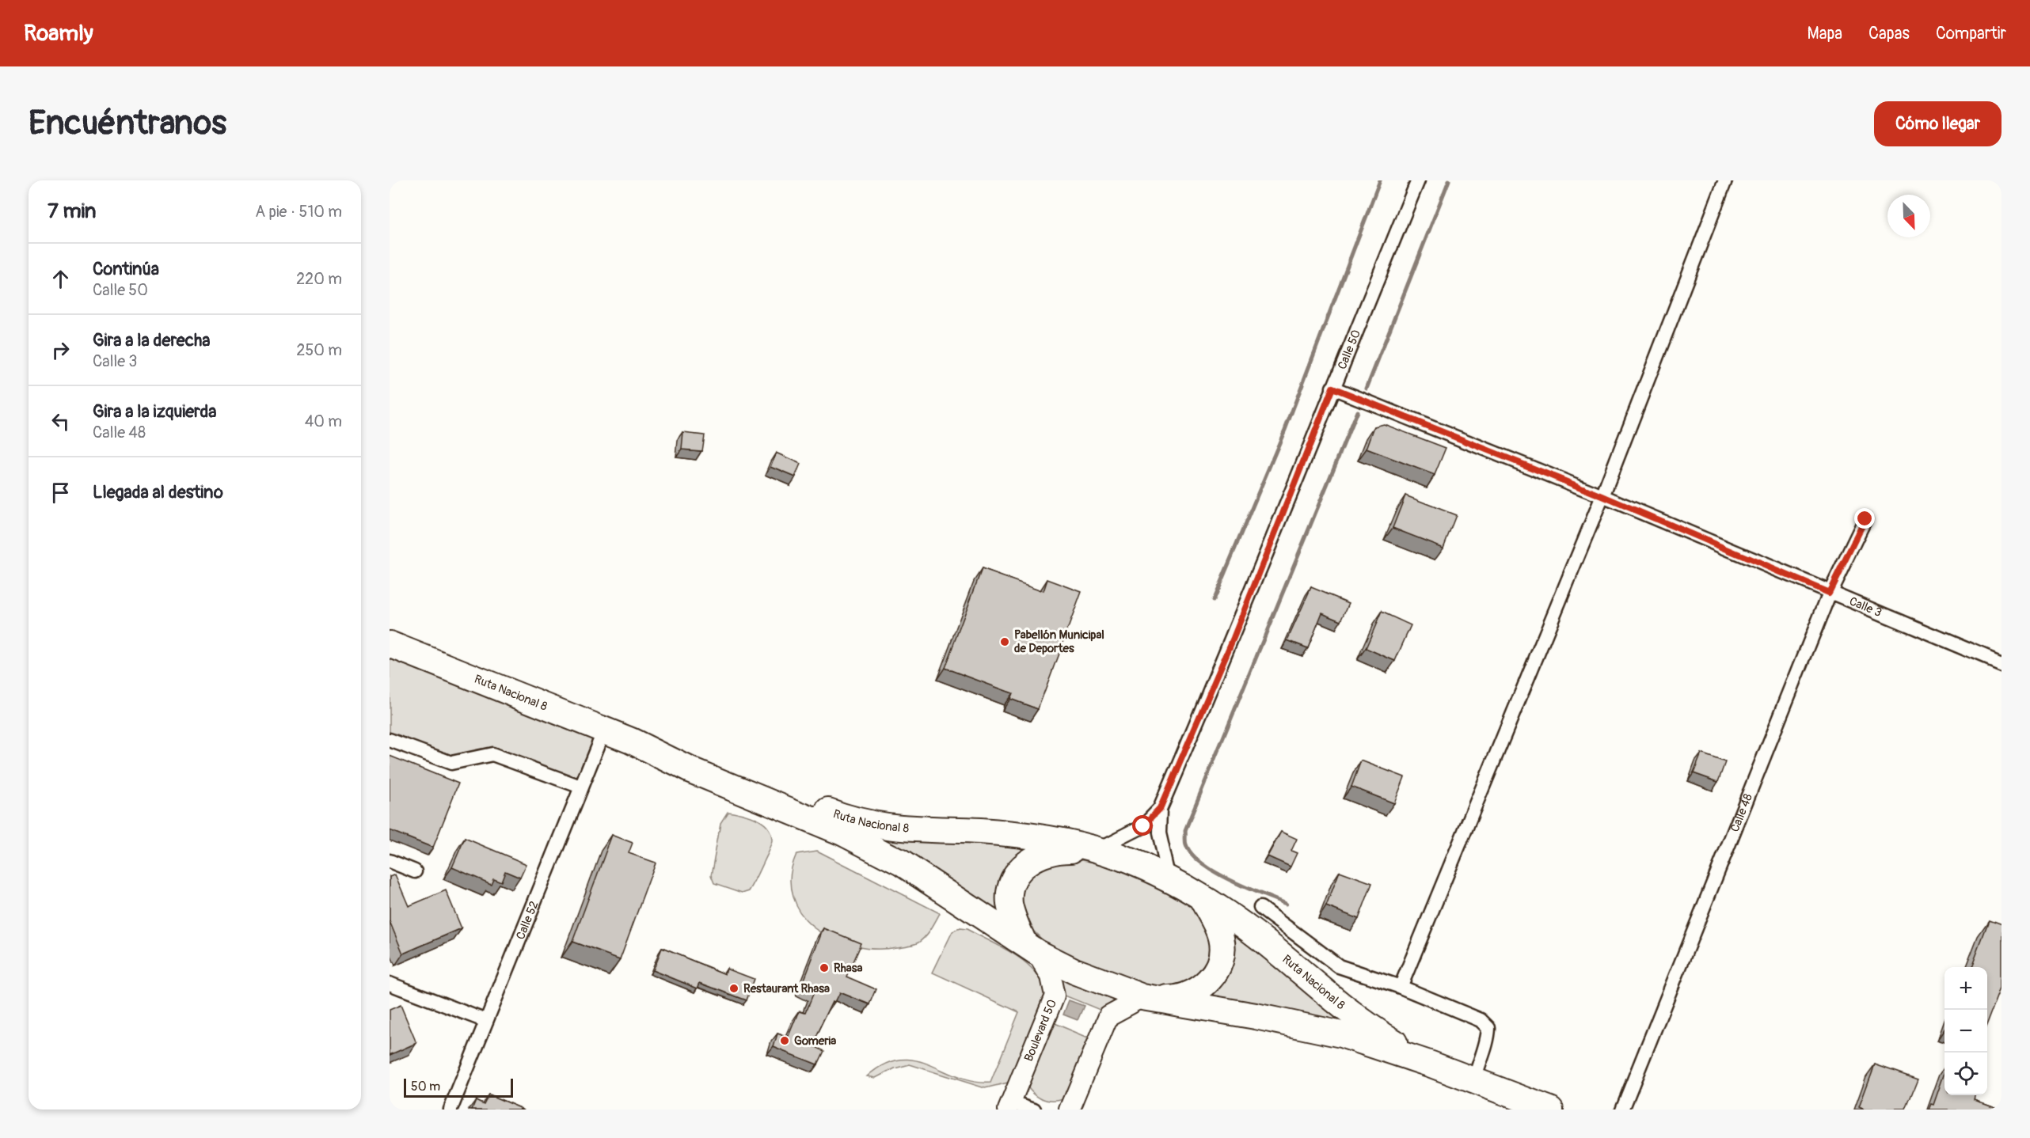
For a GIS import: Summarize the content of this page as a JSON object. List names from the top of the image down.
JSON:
{
  "streets": {
    "highway": ["Ruta Nacional 8"],
    "main road": ["Boulevard 50"],
    "street": [
      "Calle 50",
      "Calle 3",
      "Calle 48",
      "Calle 52"
    ]
  },
  "crossings": [
    ["Calle 50", "Calle 3"],
    ["Calle 50", "Ruta Nacional 8"],
    ["Calle 3", "Calle 48"],
    ["Ruta Nacional 8", "Calle 52"],
    ["Ruta Nacional 8", "Boulevard 50"]
  ],
  "places": [
    "Pabellón Municipal de Deportes",
    "Rhasa",
    "Restaurant Rhasa",
    "Gomeria"
  ],
  "scale_bar": "50 m",
  "north": "bottom right",
  "page": {
    "header": "Roamly",
    "nav": ["Mapa", "Capas", "Compartir"],
    "buttons": "Cómo llegar",
    "title": "Encuéntranos",
    "heading": ["7 min", "A pie · 510 m"],
    "list": [
      ["Continúa", "Calle 50", "220 m"],
      ["Gira a la derecha", "Calle 3", "250 m"],
      ["Gira a la izquierda", "Calle 48", "40 m"],
      "Llegada al destino"
    ],
    "map_buttons": ["+", "−"],
    "scale": "50 m"
  }
}
